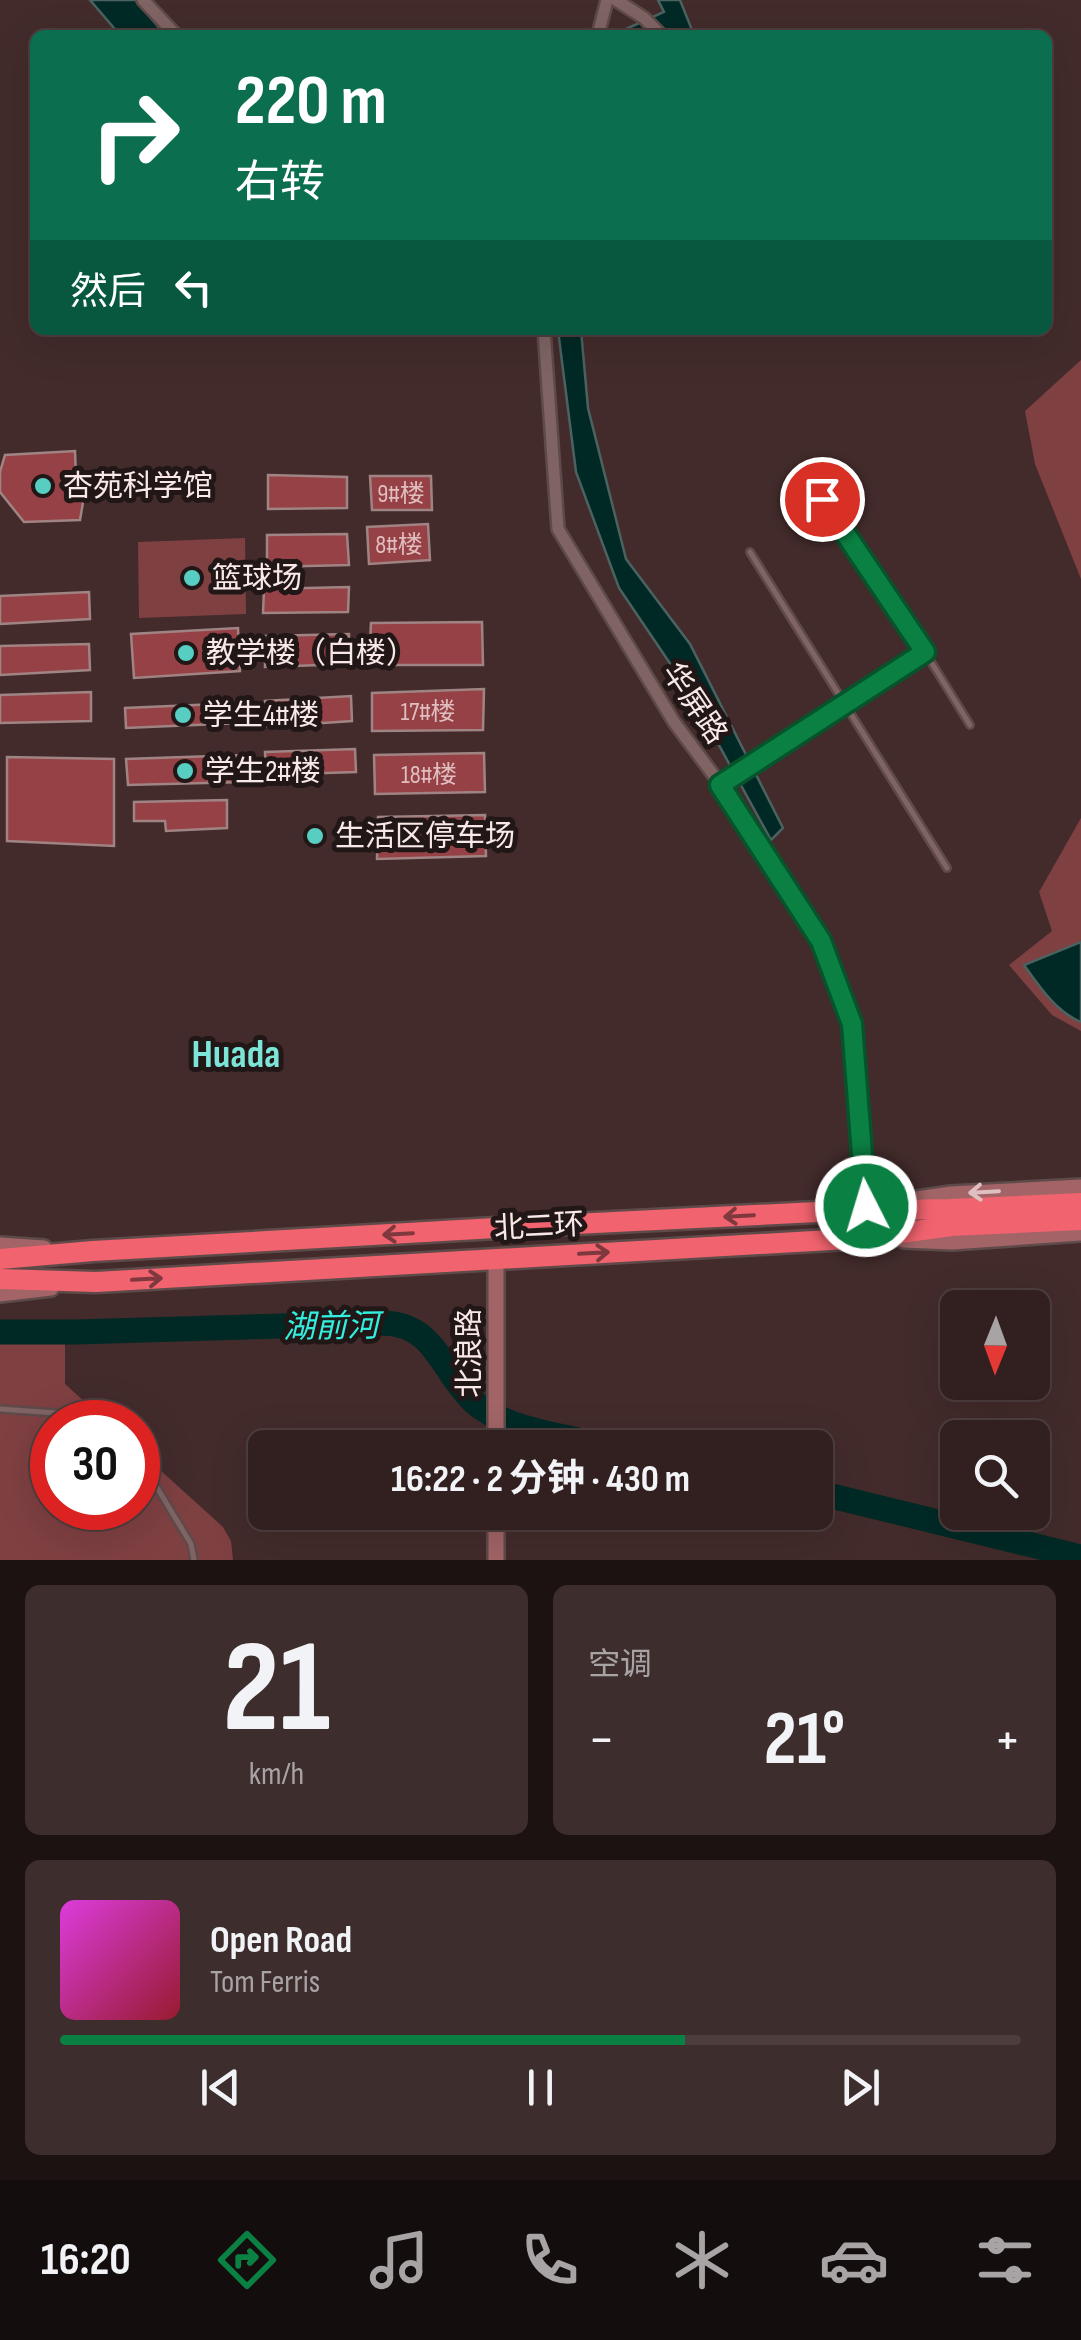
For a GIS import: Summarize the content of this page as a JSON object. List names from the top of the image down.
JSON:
{
  "streets": {
    "highway": ["北二环"],
    "main road": ["北浪路"],
    "street": ["华屏路"]
  },
  "crossings": [
    ["北二环", "北浪路"]
  ],
  "districts": ["Huada"],
  "water": ["湖前河"],
  "places": [
    "杏苑科学馆",
    "篮球场",
    "教学楼（白楼）",
    "学生4#楼",
    "学生2#楼",
    "生活区停车场"
  ],
  "house_numbers": [
    "9#楼",
    "8#楼",
    "17#楼",
    "18#楼"
  ],
  "north": "bottom",
  "page": {
    "turn": ["220 m", "右转"],
    "then": "然后",
    "limit": "30",
    "trip": "16:22 · 2 分钟 · 430 m",
    "tile": [
      ["21", "km/h"],
      "空调"
    ],
    "heat": ["−", "21°", "+"],
    "song": ["Open Road", "Tom Ferris"],
    "tabs": "16:20"
  }
}
